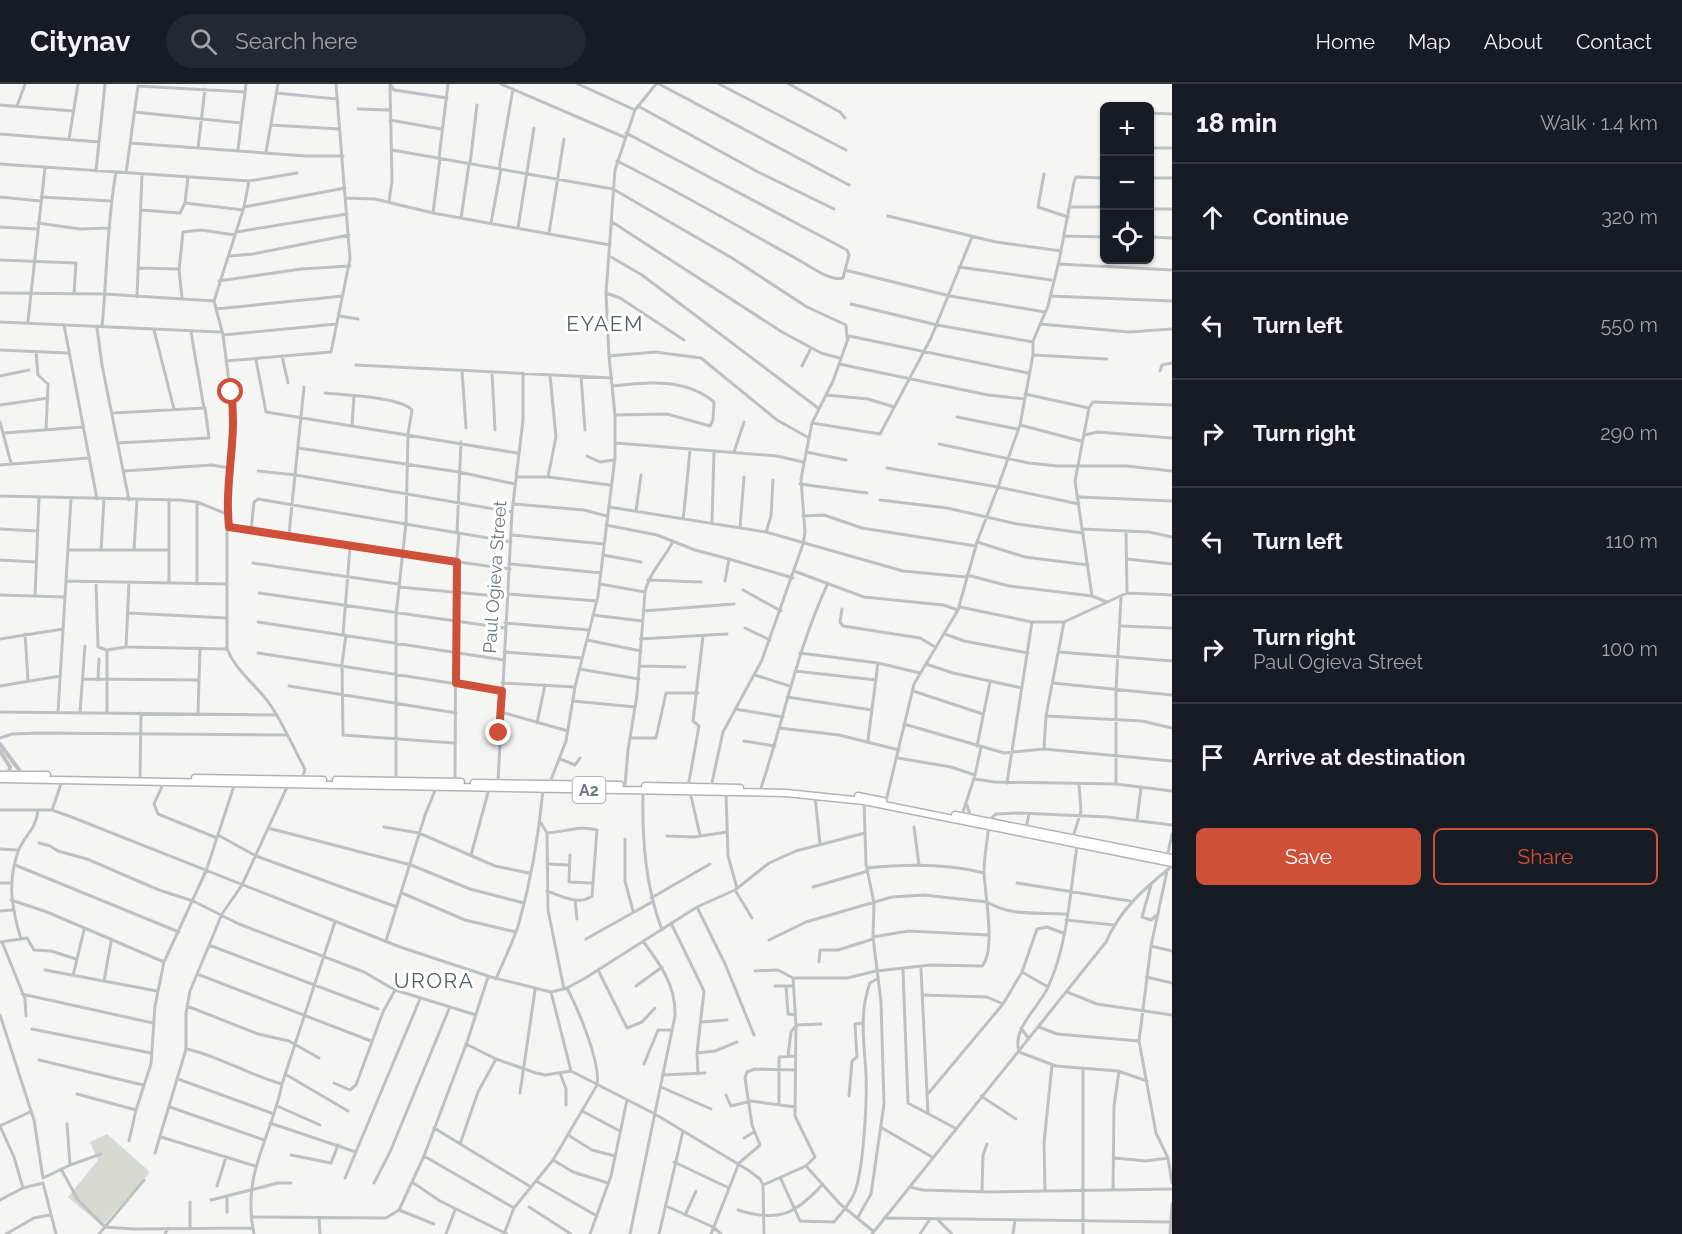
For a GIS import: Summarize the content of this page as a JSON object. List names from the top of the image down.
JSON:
{
  "streets": {
    "highway": ["A2"],
    "street": ["Paul Ogieva Street"]
  },
  "crossings": [
    ["Paul Ogieva Street", "A2"]
  ],
  "districts": ["EYAEM", "URORA"],
  "page": {
    "header": "Citynav",
    "search": "Search here",
    "nav": [
      "Home",
      "Map",
      "About",
      "Contact"
    ],
    "heading": ["18 min", "Walk · 1.4 km"],
    "map_buttons": ["+", "−"],
    "list": [
      ["Continue", "320 m"],
      ["Turn left", "550 m"],
      ["Turn right", "290 m"],
      ["Turn left", "110 m"],
      ["Turn right", "Paul Ogieva Street", "100 m"],
      "Arrive at destination"
    ],
    "buttons": ["Save", "Share"]
  }
}
